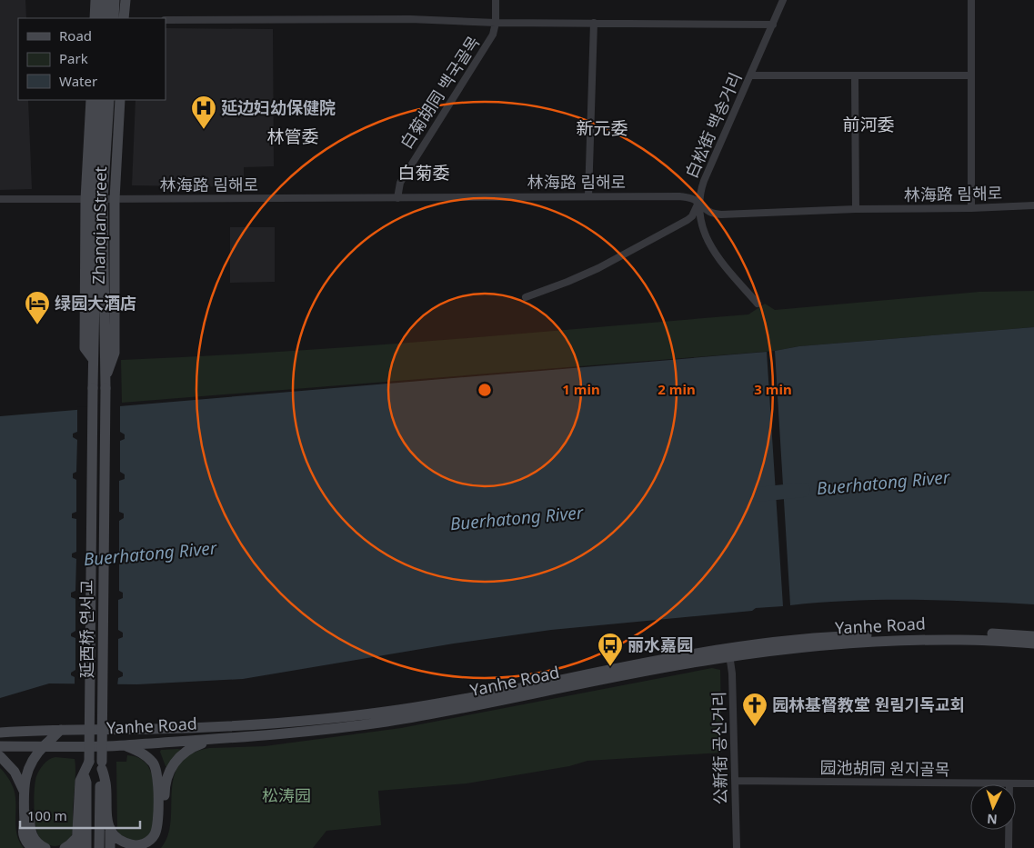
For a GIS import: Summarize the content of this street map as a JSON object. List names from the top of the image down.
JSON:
{
  "streets": {
    "main road": ["ZhanqianStreet", "Yanhe Road", "延西桥 연서교"],
    "street": [
      "白菊胡同 백국골목",
      "白松街 백송거리",
      "林海路 림해로",
      "公新街 공신거리",
      "园池胡同 원지골목"
    ]
  },
  "crossings": [
    ["白菊胡同 백국골목", "林海路 림해로"],
    ["白松街 백송거리", "林海路 림해로"],
    ["林海路 림해로", "ZhanqianStreet"],
    ["ZhanqianStreet", "延西桥 연서교"],
    ["Yanhe Road", "公新街 공신거리"],
    ["公新街 공신거리", "园池胡同 원지골목"]
  ],
  "districts": [
    "前河委",
    "新元委",
    "林管委",
    "白菊委"
  ],
  "water": ["Buerhatong River"],
  "parks": ["松涛园"],
  "places": {
    "hospital": ["延边妇幼保健院"],
    "hotel": ["绿园大酒店"],
    "bus stop": ["丽水嘉园"],
    "church": ["园林基督教堂 원림기독교회"]
  },
  "legend": ["Road", "Park", "Water"],
  "scale_bar": "100 m",
  "north": "bottom",
  "rings": ["1 min", "2 min", "3 min"]
}
